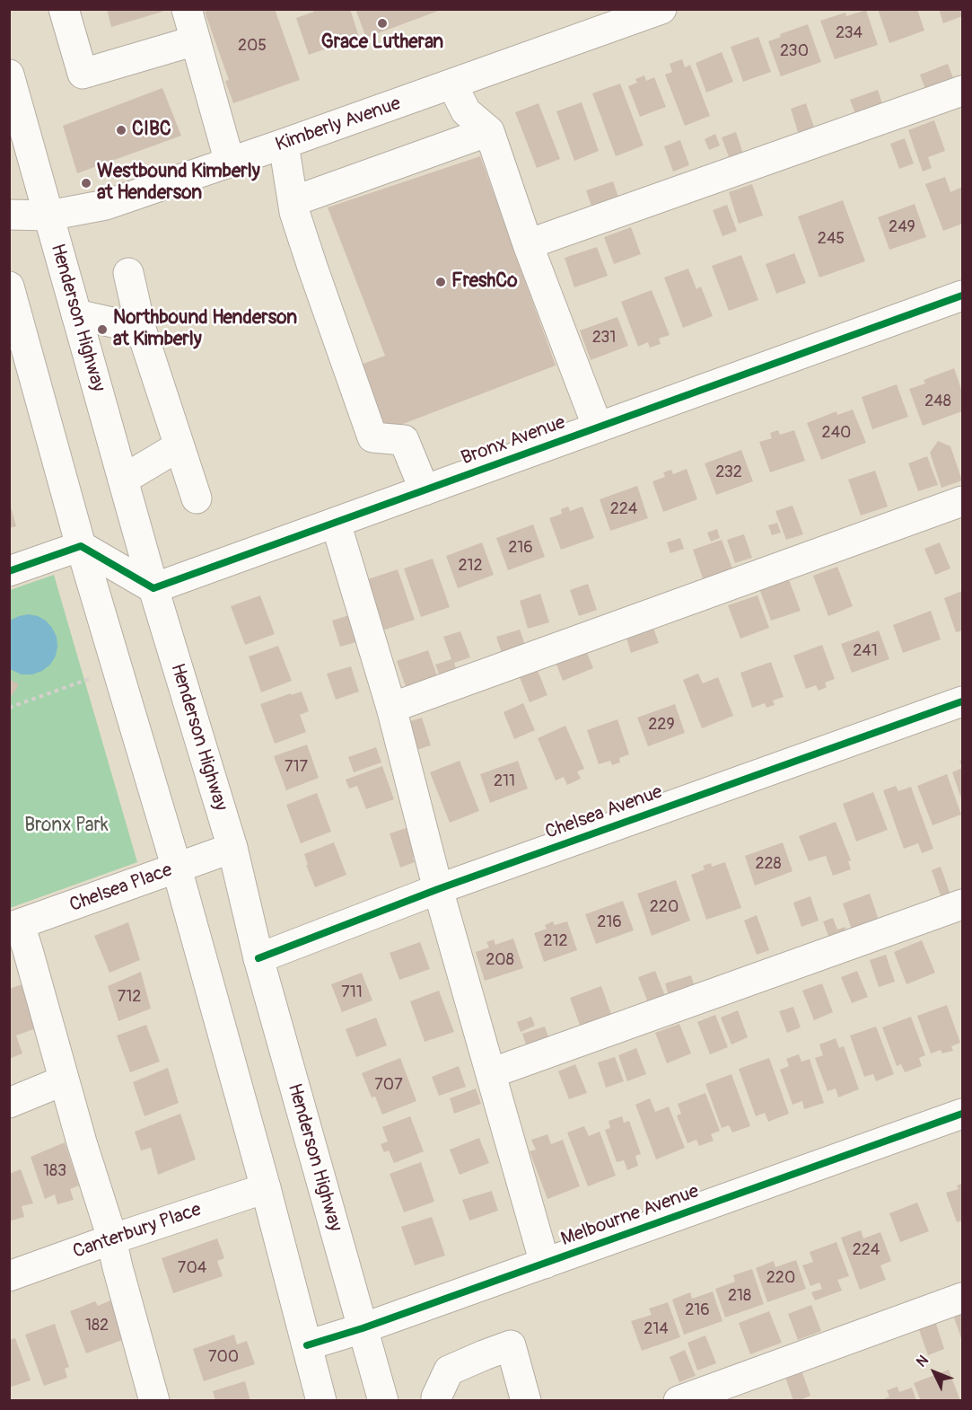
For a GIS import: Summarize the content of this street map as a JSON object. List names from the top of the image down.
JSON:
{
  "streets": {
    "street": [
      "Kimberly Avenue",
      "Henderson Highway",
      "Bronx Avenue",
      "Chelsea Avenue",
      "Chelsea Place",
      "Melbourne Avenue",
      "Canterbury Place"
    ]
  },
  "crossings": [
    ["Kimberly Avenue", "Henderson Highway"],
    ["Henderson Highway", "Bronx Avenue"],
    ["Henderson Highway", "Chelsea Avenue"],
    ["Henderson Highway", "Chelsea Place"],
    ["Henderson Highway", "Melbourne Avenue"]
  ],
  "parks": ["Bronx Park"],
  "places": [
    "Grace Lutheran",
    "CIBC",
    "Westbound Kimberly at Henderson",
    "FreshCo",
    "Northbound Henderson at Kimberly"
  ],
  "house_numbers": [
    "234",
    "205",
    "230",
    "249",
    "245",
    "231",
    "248",
    "240",
    "232",
    "224",
    "216",
    "212",
    "241",
    "229",
    "717",
    "211",
    "228",
    "220",
    "216",
    "212",
    "208",
    "711",
    "712",
    "707",
    "183",
    "224",
    "704",
    "220",
    "218",
    "216",
    "182",
    "214",
    "700"
  ],
  "north": "top left"
}
